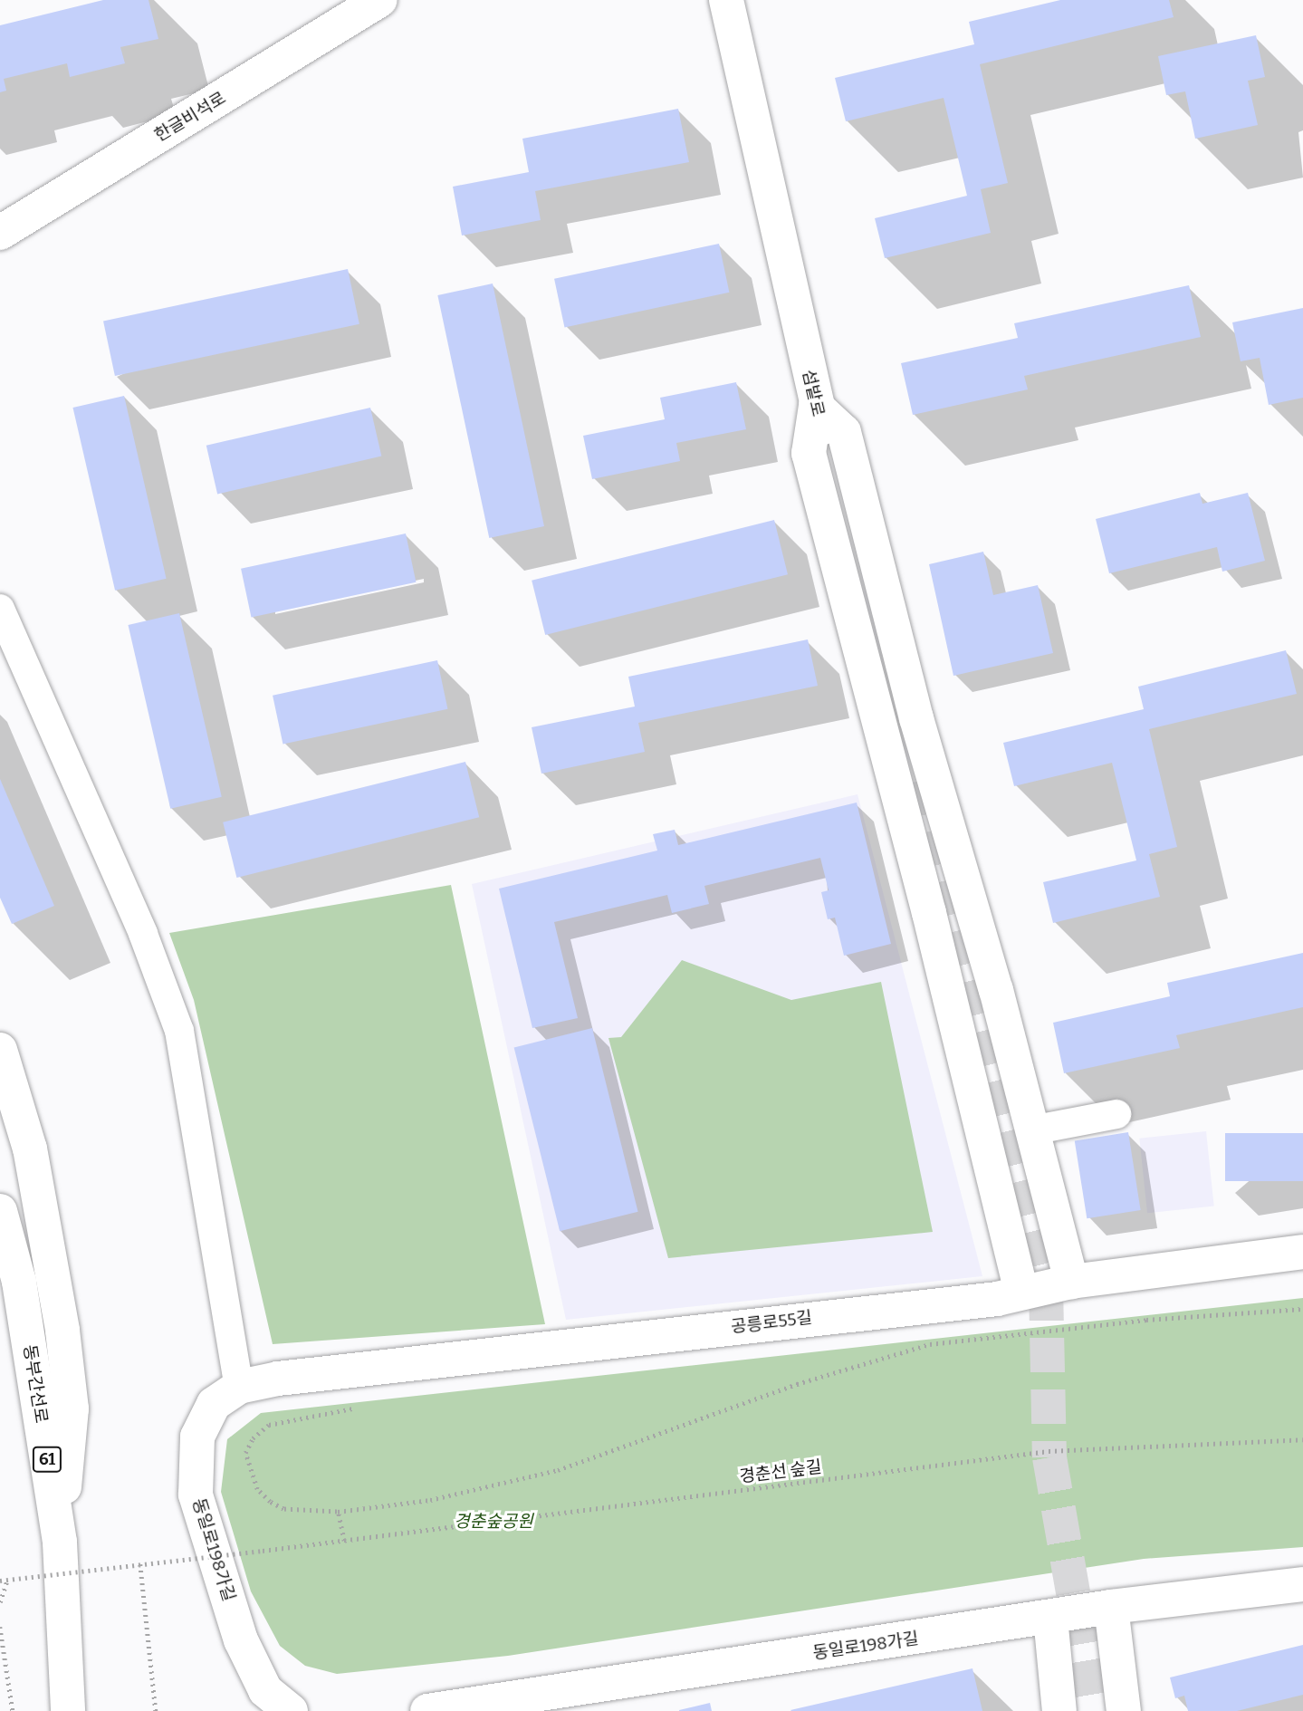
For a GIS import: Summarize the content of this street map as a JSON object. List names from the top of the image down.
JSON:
{
  "streets": {
    "main road": [
      "한글비석로",
      "섬밭로",
      "공릉로55길",
      "동부간선로",
      "61",
      "동일로198가길"
    ],
    "path": ["경춘선 숲길"]
  },
  "crossings": [
    ["공릉로55길", "동일로198가길"]
  ],
  "parks": ["경춘숲공원"]
}
